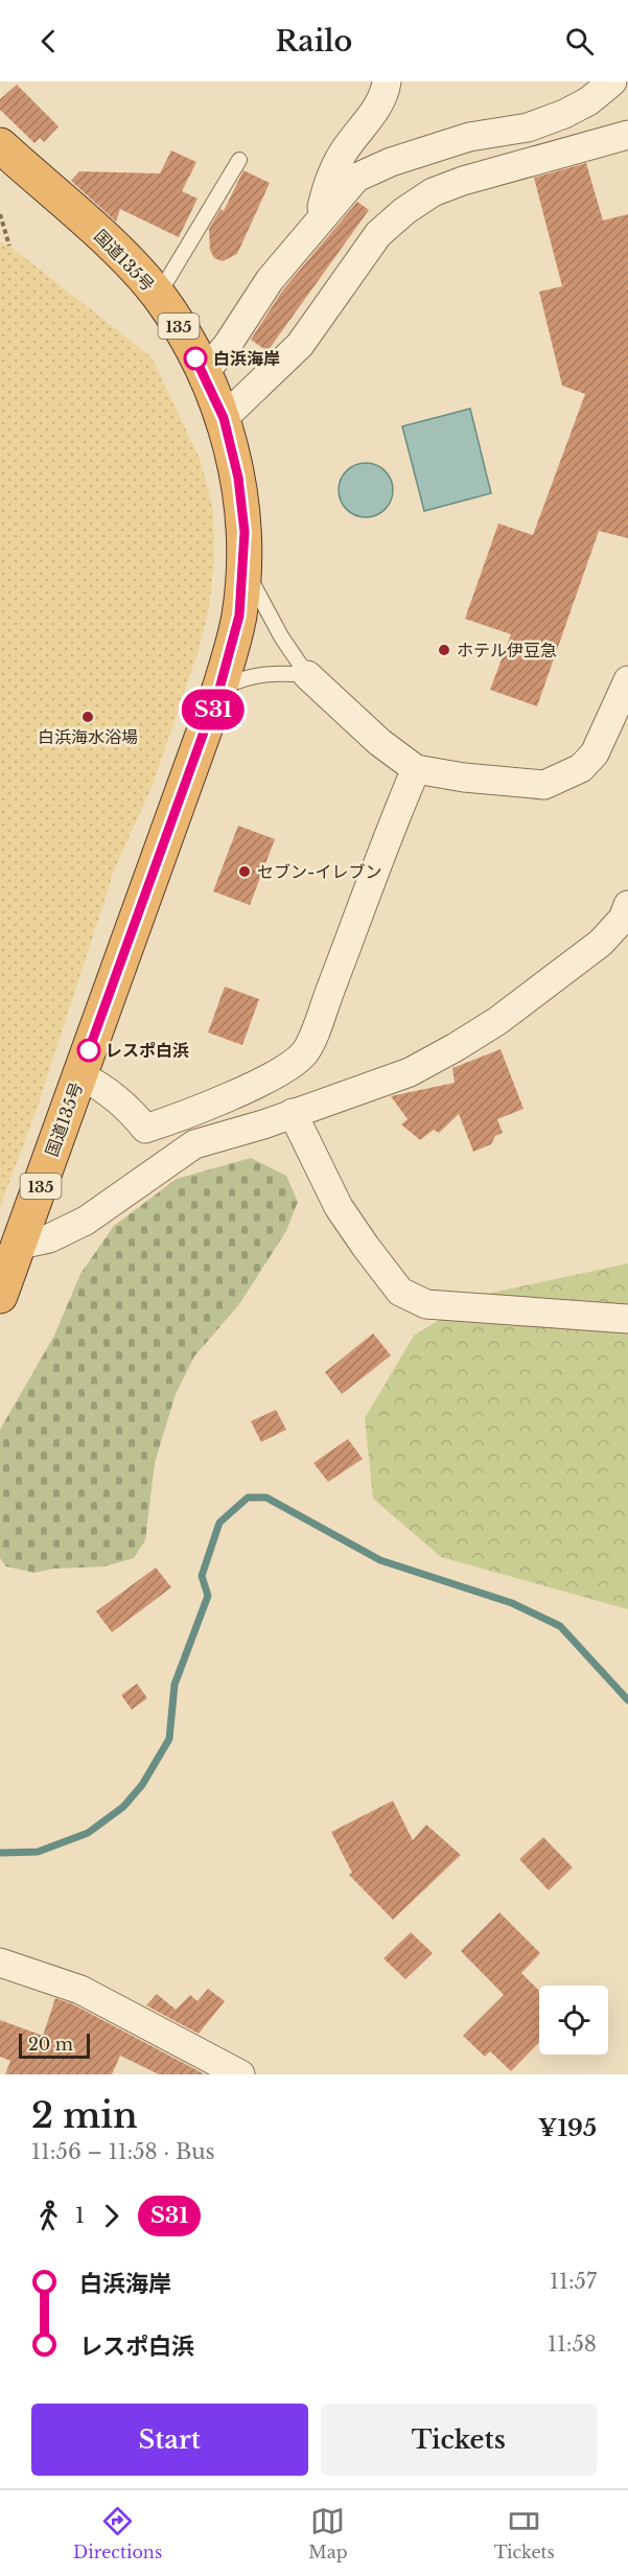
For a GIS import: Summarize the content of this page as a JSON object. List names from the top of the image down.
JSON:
{
  "streets": {
    "highway": ["国道135号", "135"]
  },
  "places": [
    "白浜海岸",
    "ホテル伊豆急",
    "白浜海水浴場",
    "セブン-イレブン",
    "レスポ白浜"
  ],
  "lines": ["bus line S31"],
  "scale_bar": "20 m",
  "page": {
    "header": "Railo",
    "on_map": "S31",
    "scale": "20 m",
    "heading": ["2 min", "11:56 – 11:58 · Bus", "¥195"],
    "legs": ["1", "S31"],
    "list": [
      {
        "name": "白浜海岸",
        "value": "11:57"
      },
      {
        "name": "レスポ白浜",
        "value": "11:58"
      }
    ],
    "buttons": ["Start", "Tickets"],
    "tabs": ["Directions", "Map", "Tickets"]
  }
}
